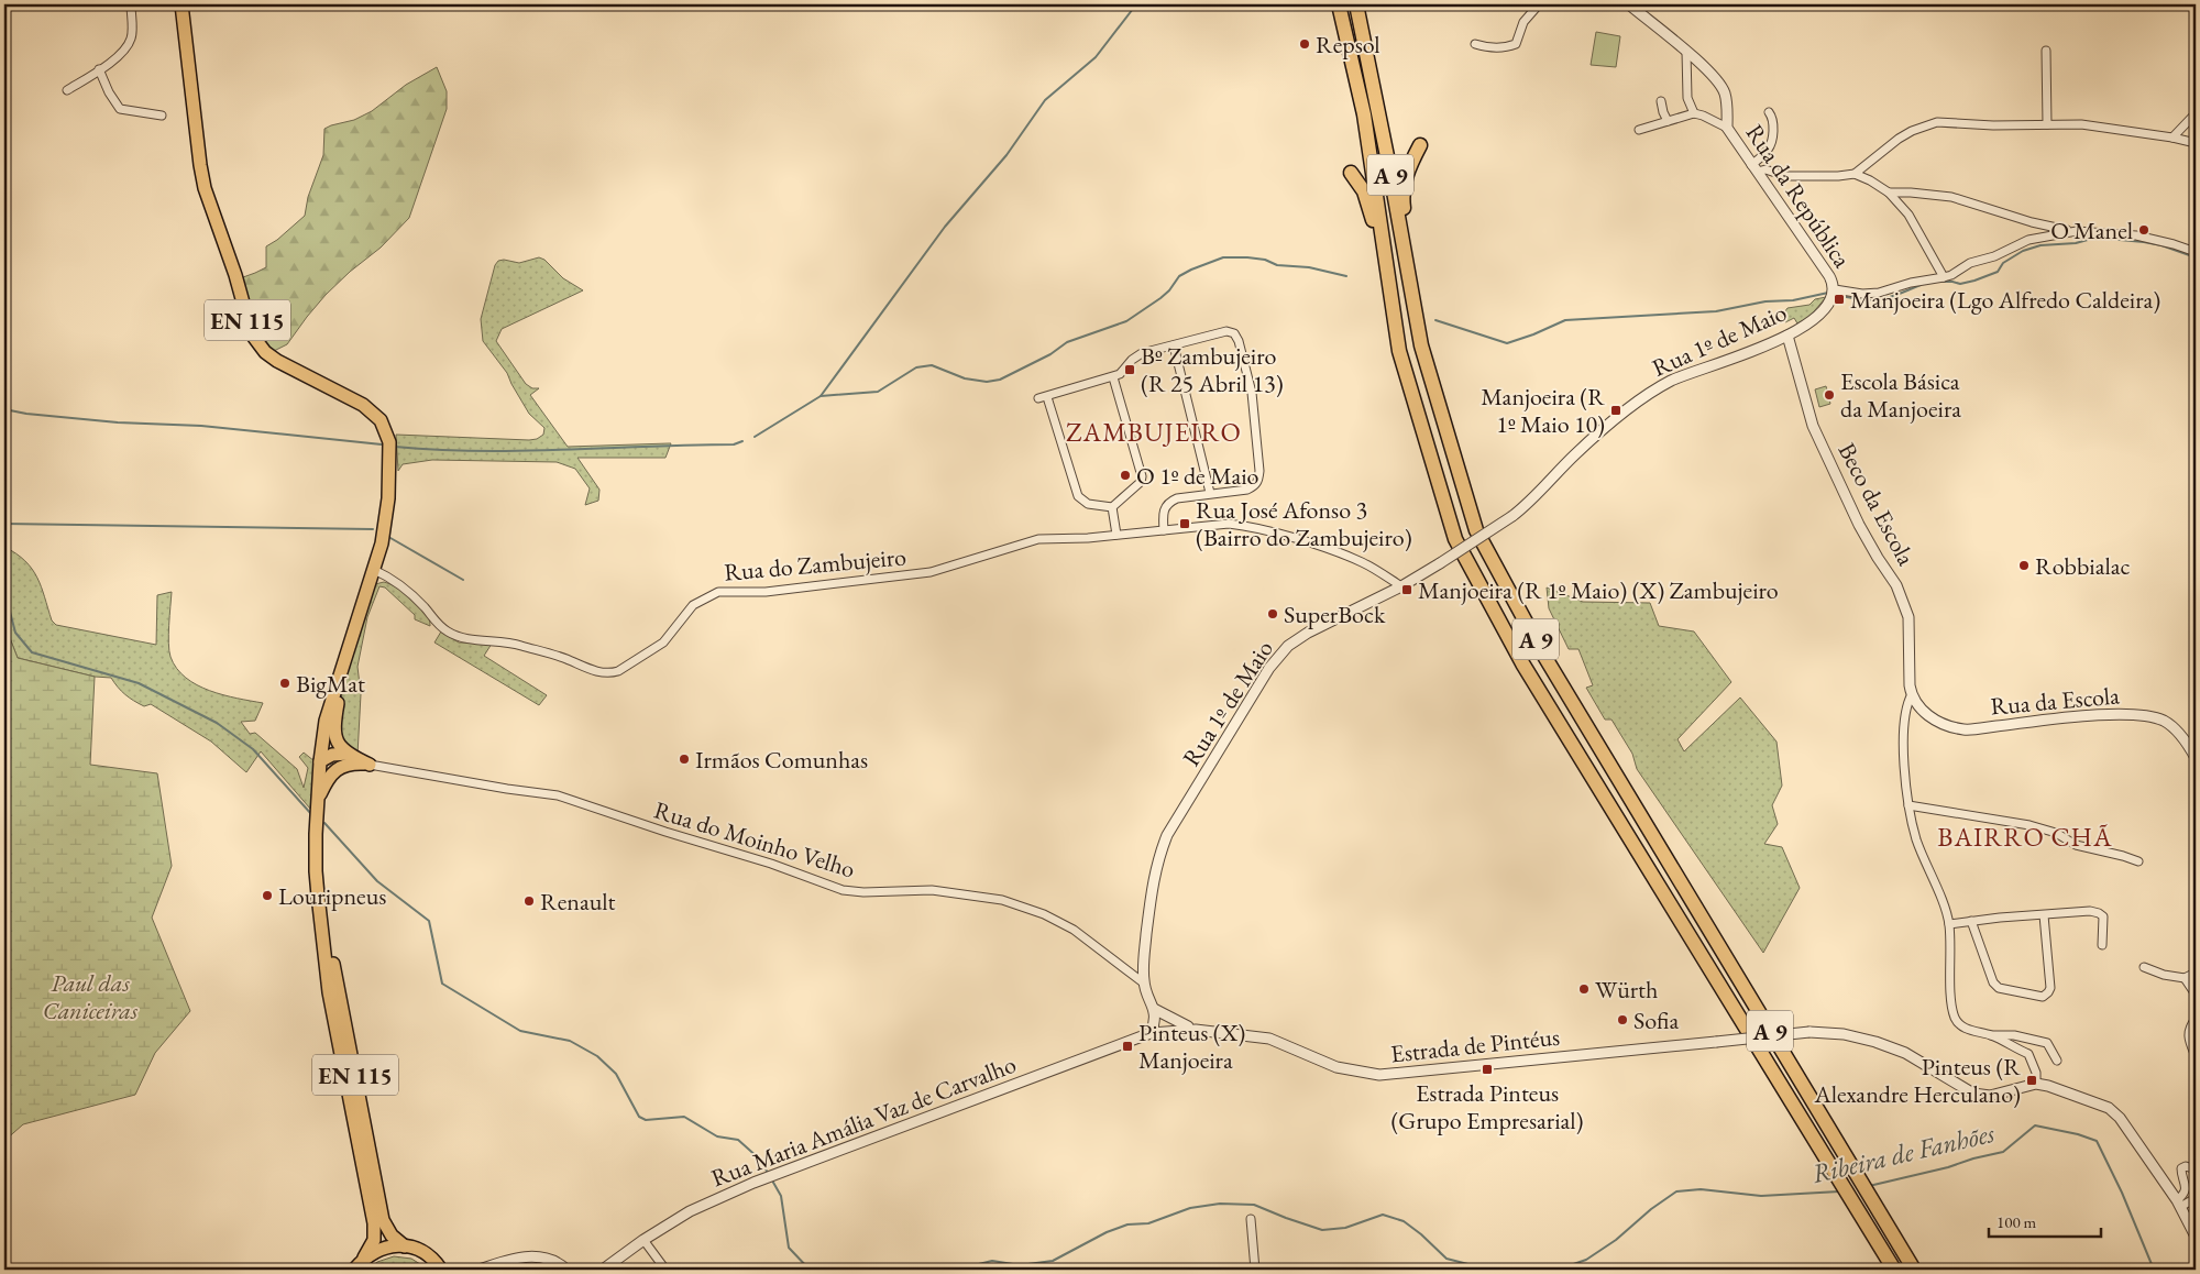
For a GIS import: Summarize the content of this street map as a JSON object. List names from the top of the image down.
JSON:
{
  "streets": {
    "highway": ["A 9"],
    "main road": ["EN 115"],
    "street": [
      "Rua da República",
      "Rua 1º de Maio",
      "Beco da Escola",
      "Rua do Zambujeiro",
      "Rua da Escola",
      "Rua do Moinho Velho",
      "Estrada de Pintéus",
      "Rua Maria Amália Vaz de Carvalho"
    ]
  },
  "crossings": [
    ["Rua da República", "Rua 1º de Maio"],
    ["EN 115", "Rua do Zambujeiro"],
    ["Rua 1º de Maio", "Beco da Escola"],
    ["Rua 1º de Maio", "Rua do Zambujeiro"],
    ["Rua 1º de Maio", "Rua do Moinho Velho"],
    ["Rua 1º de Maio", "Estrada de Pintéus"],
    ["Rua 1º de Maio", "Rua Maria Amália Vaz de Carvalho"],
    ["Beco da Escola", "Rua da Escola"],
    ["Estrada de Pintéus", "Rua Maria Amália Vaz de Carvalho"]
  ],
  "districts": ["ZAMBUJEIRO", "BAIRRO CHÃ"],
  "water": ["Ribeira de Fanhões"],
  "parks": ["Paul das Caniceiras"],
  "places": {
    "other": [
      "Repsol",
      "O Manel",
      "Escola Básica da Manjoeira",
      "O 1º de Maio",
      "Robbialac",
      "SuperBock",
      "BigMat",
      "Irmãos Comunhas",
      "Louripneus",
      "Renault",
      "Würth",
      "Sofia"
    ],
    "transit": [
      "Manjoeira (Lgo Alfredo Caldeira)",
      "Bº Zambujeiro (R 25 Abril 13)",
      "Manjoeira (R 1º Maio 10)",
      "Rua José Afonso 3 (Bairro do Zambujeiro)",
      "Manjoeira (R 1º Maio) (X) Zambujeiro",
      "Pinteus (X) Manjoeira",
      "Estrada Pinteus (Grupo Empresarial)",
      "Pinteus (R Alexandre Herculano)"
    ]
  },
  "scale_bar": "100 m"
}
